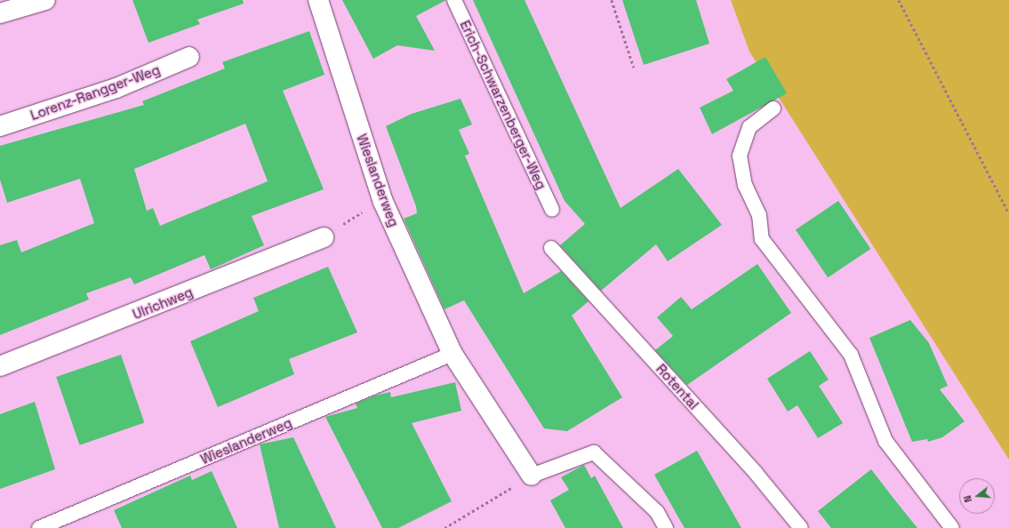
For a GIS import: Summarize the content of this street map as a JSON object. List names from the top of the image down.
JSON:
{
  "streets": {
    "street": ["Lorenz-Rangger-Weg", "Wieslanderweg", "Ulrichweg"],
    "lane": ["Erich-Schwarzenberger-Weg", "Rotental"]
  },
  "north": "left"
}
